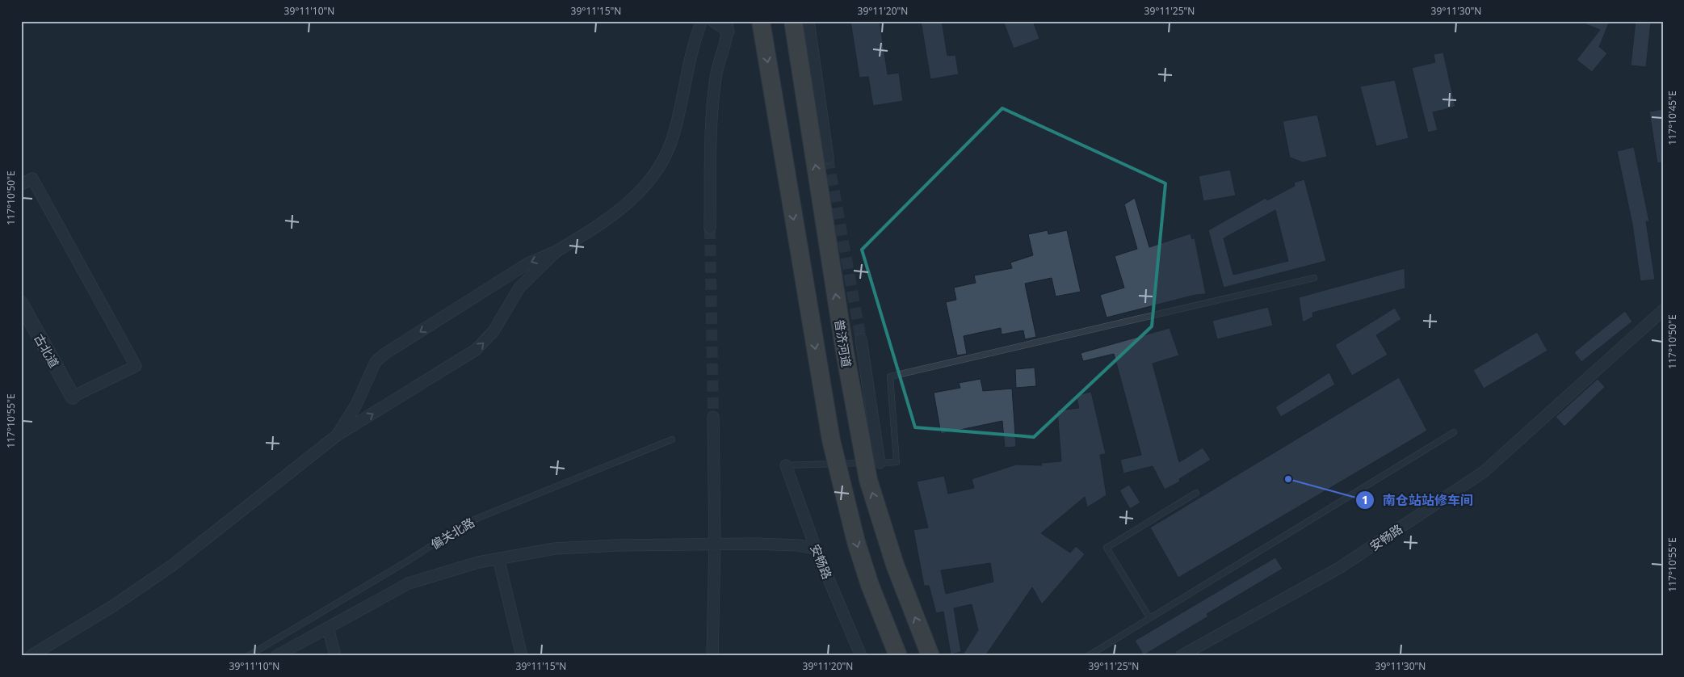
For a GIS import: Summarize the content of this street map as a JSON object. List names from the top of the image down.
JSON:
{
  "streets": {
    "highway": ["普济河道"],
    "street": ["古北道", "安畅路"],
    "lane": ["偏关北路"]
  },
  "places": ["南仓站站修车间"],
  "coordinates": [
    "39°11'10\"N",
    "39°11'15\"N",
    "39°11'20\"N",
    "39°11'25\"N",
    "39°11'30\"N",
    "117°10'45\"E",
    "117°10'50\"E",
    "117°10'55\"E"
  ]
}
